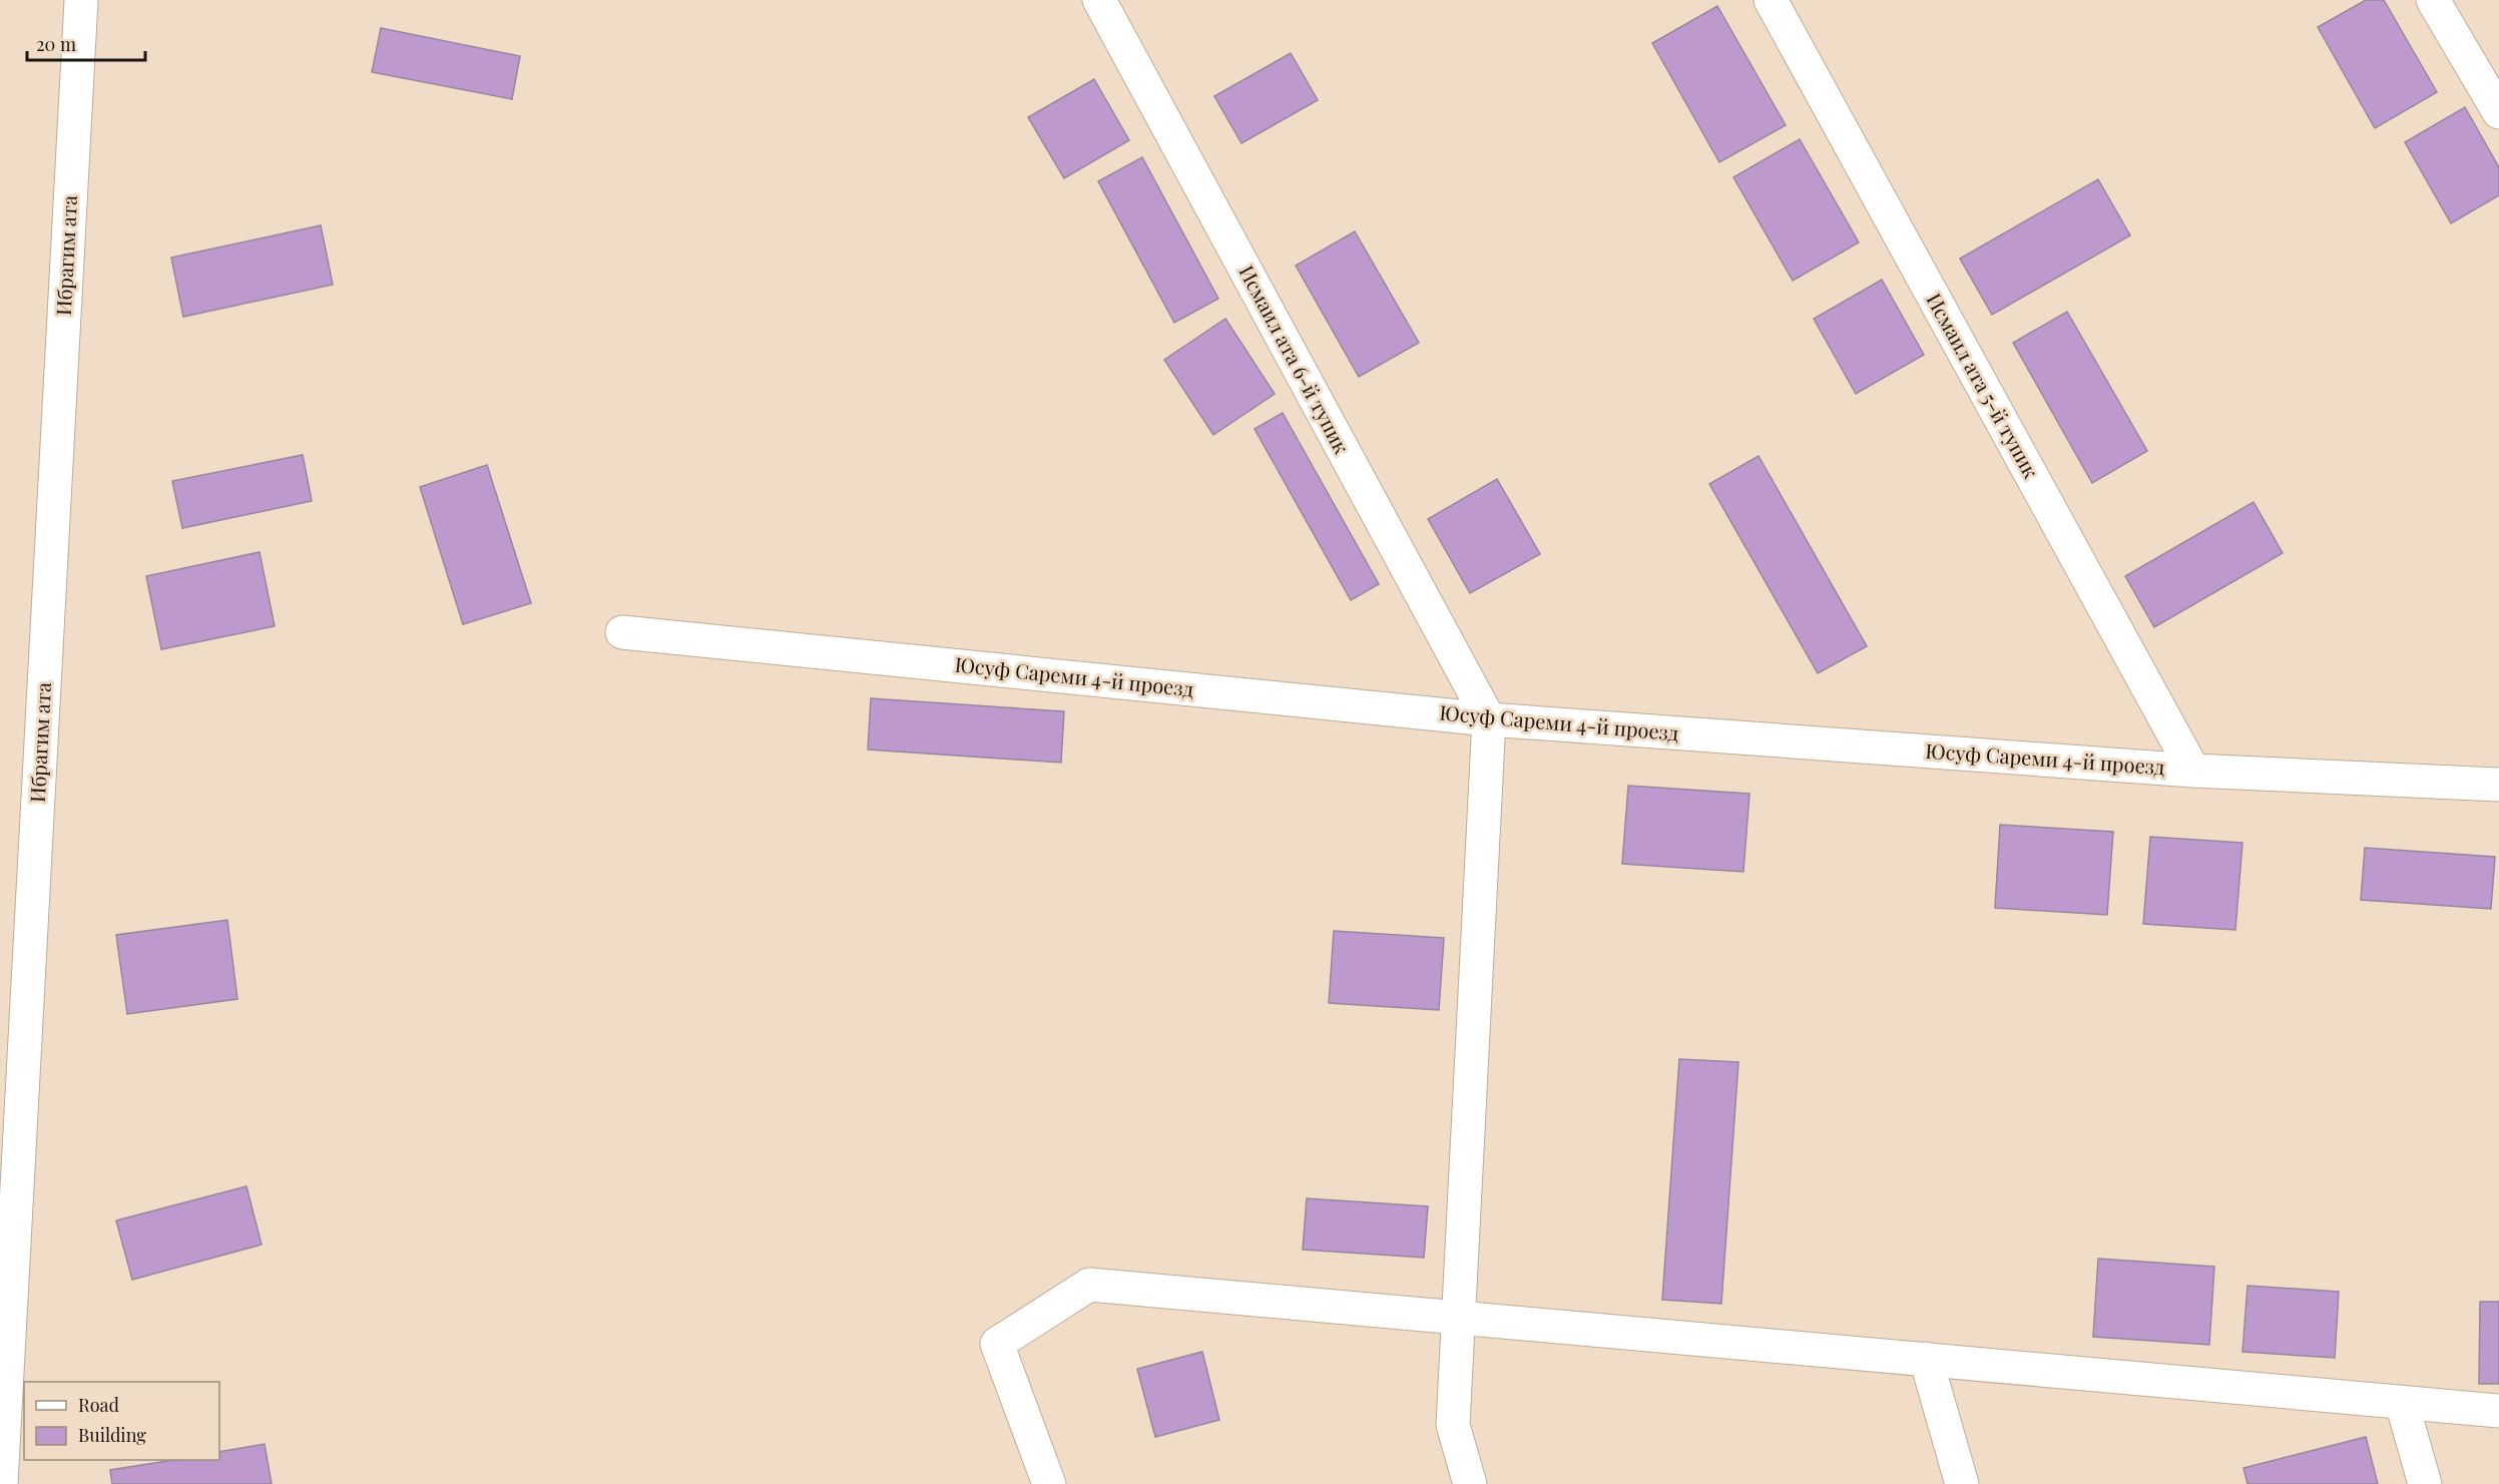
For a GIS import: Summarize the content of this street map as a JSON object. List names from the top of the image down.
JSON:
{
  "streets": {
    "street": [
      "Ибрагим ата",
      "Исмаил ата 6-й тупик",
      "Исмаил ата 5-й тупик",
      "Юсуф Сареми 4-й проезд"
    ]
  },
  "crossings": [
    ["Исмаил ата 6-й тупик", "Юсуф Сареми 4-й проезд"],
    ["Исмаил ата 5-й тупик", "Юсуф Сареми 4-й проезд"]
  ],
  "legend": ["Road", "Building"],
  "scale_bar": "20 m"
}
